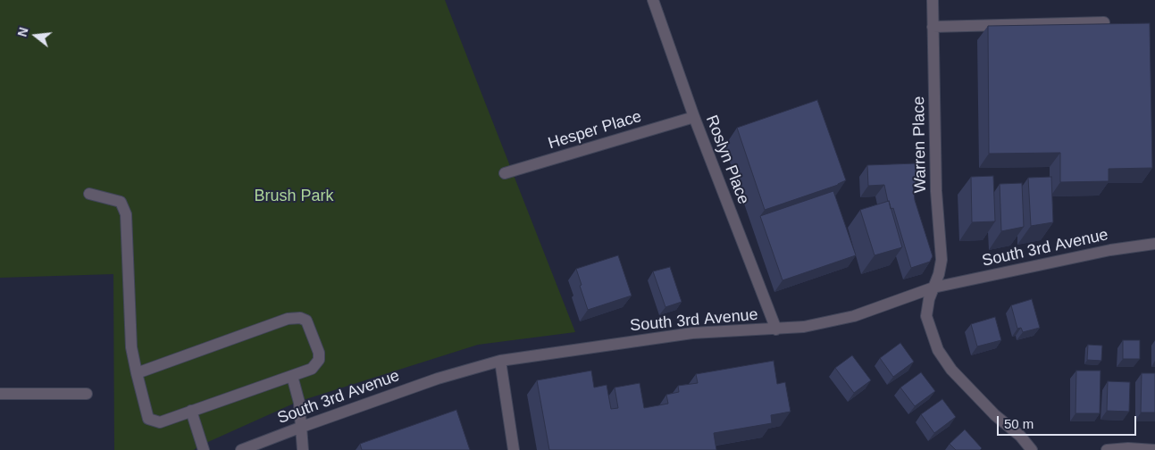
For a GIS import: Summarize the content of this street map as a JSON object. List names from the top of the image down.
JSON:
{
  "streets": {
    "street": [
      "Hesper Place",
      "Warren Place",
      "Roslyn Place",
      "South 3rd Avenue"
    ]
  },
  "crossings": [
    ["Hesper Place", "Roslyn Place"],
    ["Warren Place", "South 3rd Avenue"],
    ["Roslyn Place", "South 3rd Avenue"]
  ],
  "parks": ["Brush Park"],
  "scale_bar": "50 m",
  "north": "left"
}
